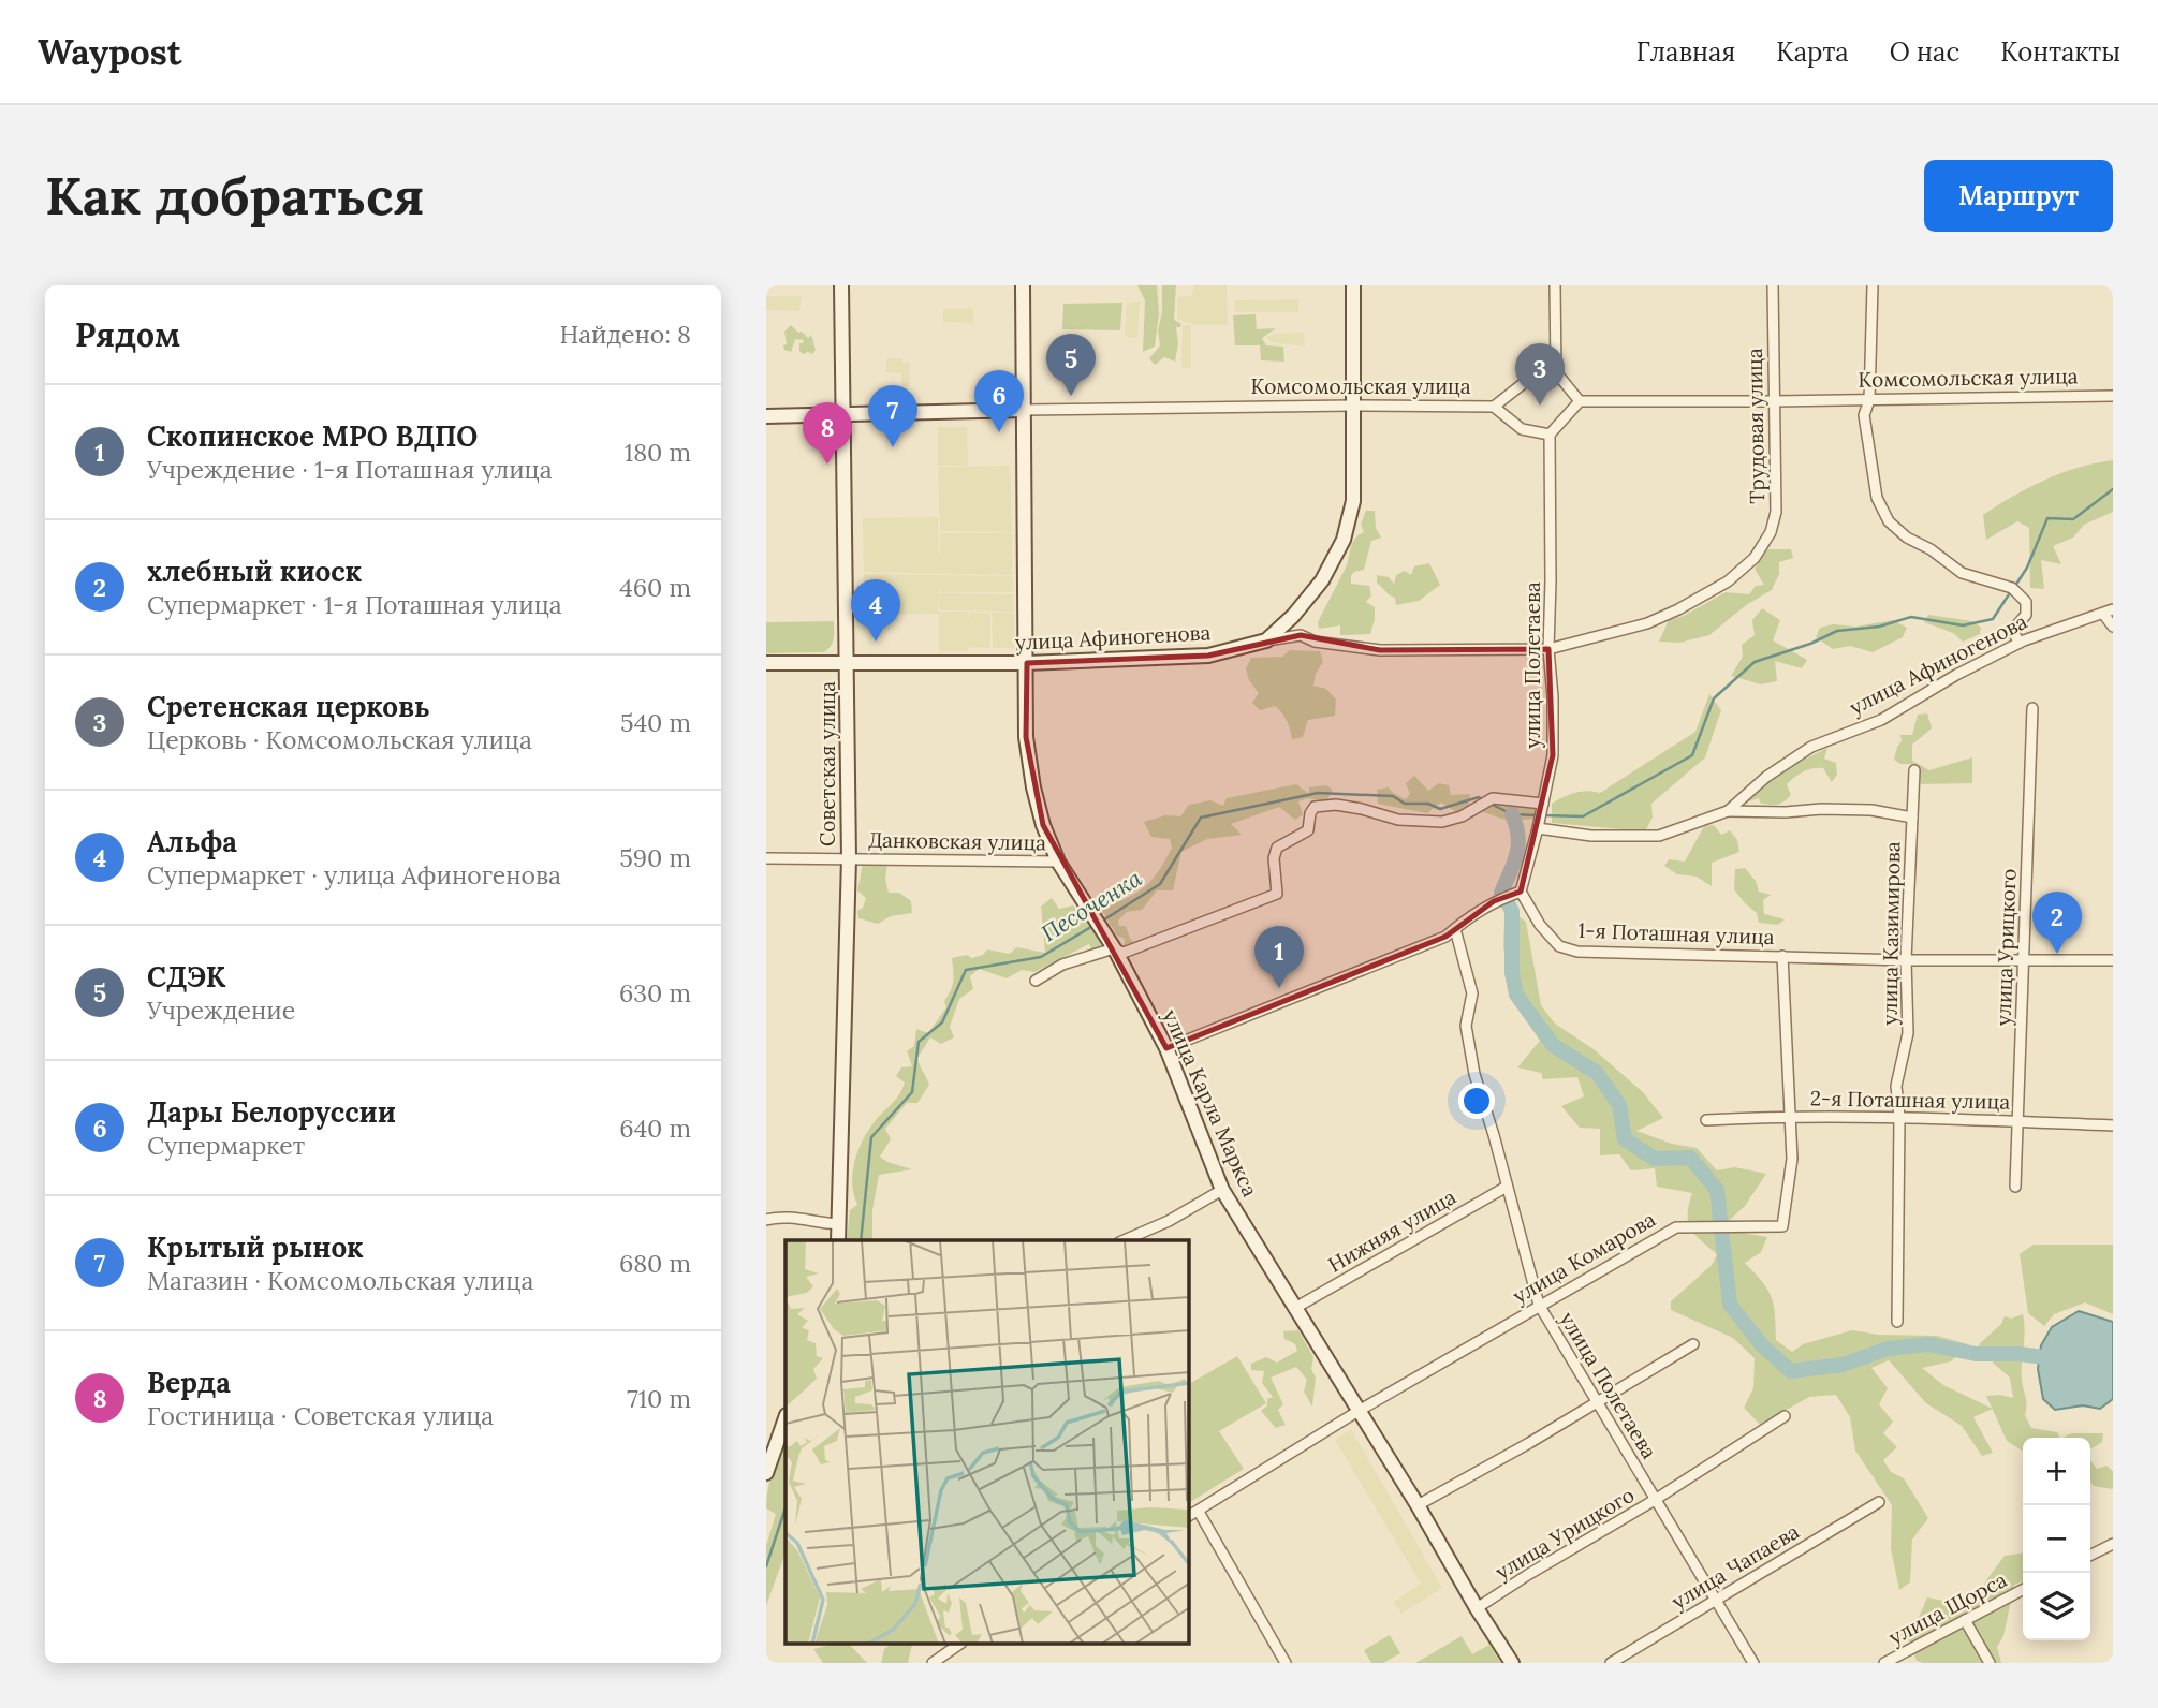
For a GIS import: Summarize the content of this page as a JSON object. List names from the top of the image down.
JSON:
{
  "streets": {
    "street": [
      "Комсомольская улица",
      "Трудовая улица",
      "улица Афиногенова",
      "улица Полетаева",
      "Советская улица",
      "Данковская улица",
      "1-я Поташная улица",
      "улица Казимирова",
      "улица Урицкого",
      "2-я Поташная улица",
      "улица Карла Маркса",
      "Нижняя улица",
      "улица Комарова",
      "улица Чапаева",
      "улица Щорса"
    ]
  },
  "crossings": [
    ["Комсомольская улица", "Трудовая улица"],
    ["Комсомольская улица", "улица Полетаева"],
    ["Комсомольская улица", "Советская улица"],
    ["Комсомольская улица", "улица Карла Маркса"],
    ["Трудовая улица", "улица Афиногенова"],
    ["Трудовая улица", "улица Полетаева"],
    ["улица Афиногенова", "улица Полетаева"],
    ["улица Афиногенова", "Советская улица"],
    ["улица Афиногенова", "улица Карла Маркса"],
    ["улица Полетаева", "1-я Поташная улица"],
    ["улица Полетаева", "улица Урицкого"],
    ["улица Полетаева", "Нижняя улица"],
    ["улица Полетаева", "улица Комарова"],
    ["улица Полетаева", "улица Чапаева"],
    ["Советская улица", "Данковская улица"],
    ["Данковская улица", "улица Карла Маркса"],
    ["1-я Поташная улица", "улица Казимирова"],
    ["1-я Поташная улица", "улица Урицкого"],
    ["1-я Поташная улица", "улица Комарова"],
    ["улица Казимирова", "2-я Поташная улица"],
    ["улица Урицкого", "2-я Поташная улица"],
    ["улица Урицкого", "улица Карла Маркса"],
    ["2-я Поташная улица", "улица Комарова"],
    ["улица Карла Маркса", "Нижняя улица"],
    ["улица Карла Маркса", "улица Комарова"]
  ],
  "water": ["Песоченка"],
  "page": {
    "header": "Waypost",
    "nav": [
      "Главная",
      "Карта",
      "О нас",
      "Контакты"
    ],
    "buttons": "Маршрут",
    "title": "Как добраться",
    "heading": ["Рядом", "Найдено: 8"],
    "pins": [
      "5",
      "3",
      "6",
      "7",
      "8",
      "4",
      "2",
      "1"
    ],
    "list": [
      {
        "mark": "1",
        "name": "Скопинское МРО ВДПО",
        "note": "Учреждение · 1-я Поташная улица",
        "value": "180 m"
      },
      {
        "mark": "2",
        "name": "хлебный киоск",
        "note": "Супермаркет · 1-я Поташная улица",
        "value": "460 m"
      },
      {
        "mark": "3",
        "name": "Сретенская церковь",
        "note": "Церковь · Комсомольская улица",
        "value": "540 m"
      },
      {
        "mark": "4",
        "name": "Альфа",
        "note": "Супермаркет · улица Афиногенова",
        "value": "590 m"
      },
      {
        "mark": "5",
        "name": "СДЭК",
        "note": "Учреждение",
        "value": "630 m"
      },
      {
        "mark": "6",
        "name": "Дары Белоруссии",
        "note": "Супермаркет",
        "value": "640 m"
      },
      {
        "mark": "7",
        "name": "Крытый рынок",
        "note": "Магазин · Комсомольская улица",
        "value": "680 m"
      },
      {
        "mark": "8",
        "name": "Верда",
        "note": "Гостиница · Советская улица",
        "value": "710 m"
      }
    ],
    "map_buttons": ["+", "−"]
  }
}
